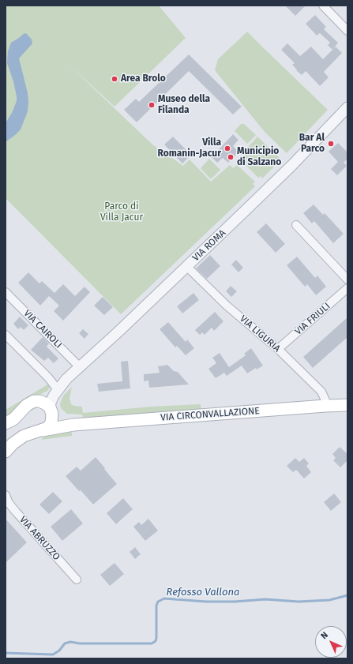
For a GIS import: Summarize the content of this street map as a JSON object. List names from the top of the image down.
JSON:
{
  "streets": {
    "main road": ["VIA ROMA", "VIA CIRCONVALLAZIONE"],
    "street": [
      "VIA FRIULI",
      "VIA CAIROLI",
      "VIA LIGURIA",
      "VIA ABRUZZO"
    ]
  },
  "crossings": [
    ["VIA ROMA", "VIA CAIROLI"],
    ["VIA ROMA", "VIA LIGURIA"],
    ["VIA ROMA", "VIA CIRCONVALLAZIONE"],
    ["VIA FRIULI", "VIA LIGURIA"],
    ["VIA LIGURIA", "VIA CIRCONVALLAZIONE"]
  ],
  "water": ["Refosso Vallona"],
  "parks": ["Parco di Villa Jacur"],
  "places": [
    "Area Brolo",
    "Museo della Filanda",
    "Bar Al Parco",
    "Villa Romanin-Jacur",
    "Municipio di Salzano"
  ],
  "north": "top left"
}
